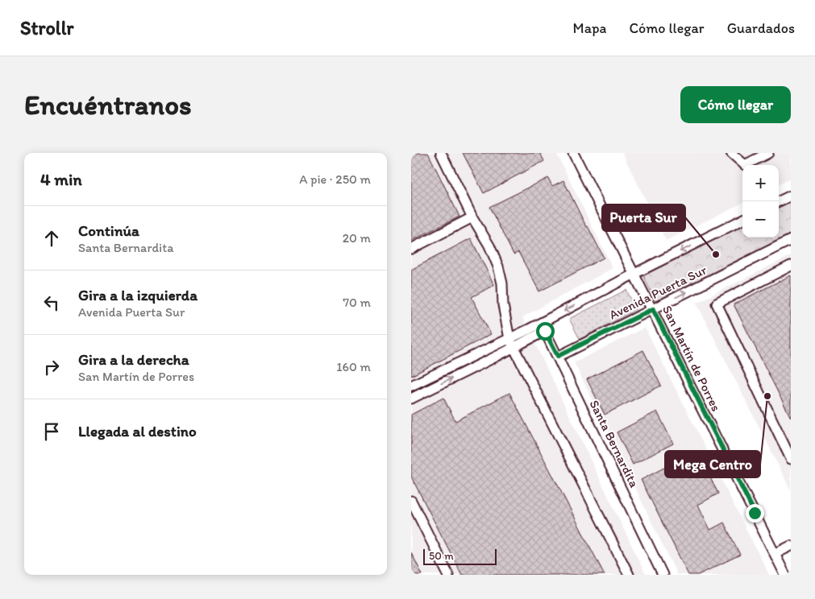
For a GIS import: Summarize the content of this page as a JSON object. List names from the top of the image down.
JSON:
{
  "streets": {
    "street": ["Avenida Puerta Sur", "San Martín de Porres", "Santa Bernardita"]
  },
  "crossings": [
    ["Avenida Puerta Sur", "San Martín de Porres"],
    ["Avenida Puerta Sur", "Santa Bernardita"]
  ],
  "places": ["Puerta Sur", "Mega Centro"],
  "scale_bar": "50 m",
  "page": {
    "header": "Strollr",
    "nav": ["Mapa", "Cómo llegar", "Guardados"],
    "buttons": "Cómo llegar",
    "title": "Encuéntranos",
    "heading": ["4 min", "A pie · 250 m"],
    "map_buttons": ["+", "−"],
    "list": [
      ["Continúa", "Santa Bernardita", "20 m"],
      ["Gira a la izquierda", "Avenida Puerta Sur", "70 m"],
      ["Gira a la derecha", "San Martín de Porres", "160 m"],
      "Llegada al destino"
    ],
    "scale": "50 m"
  }
}
